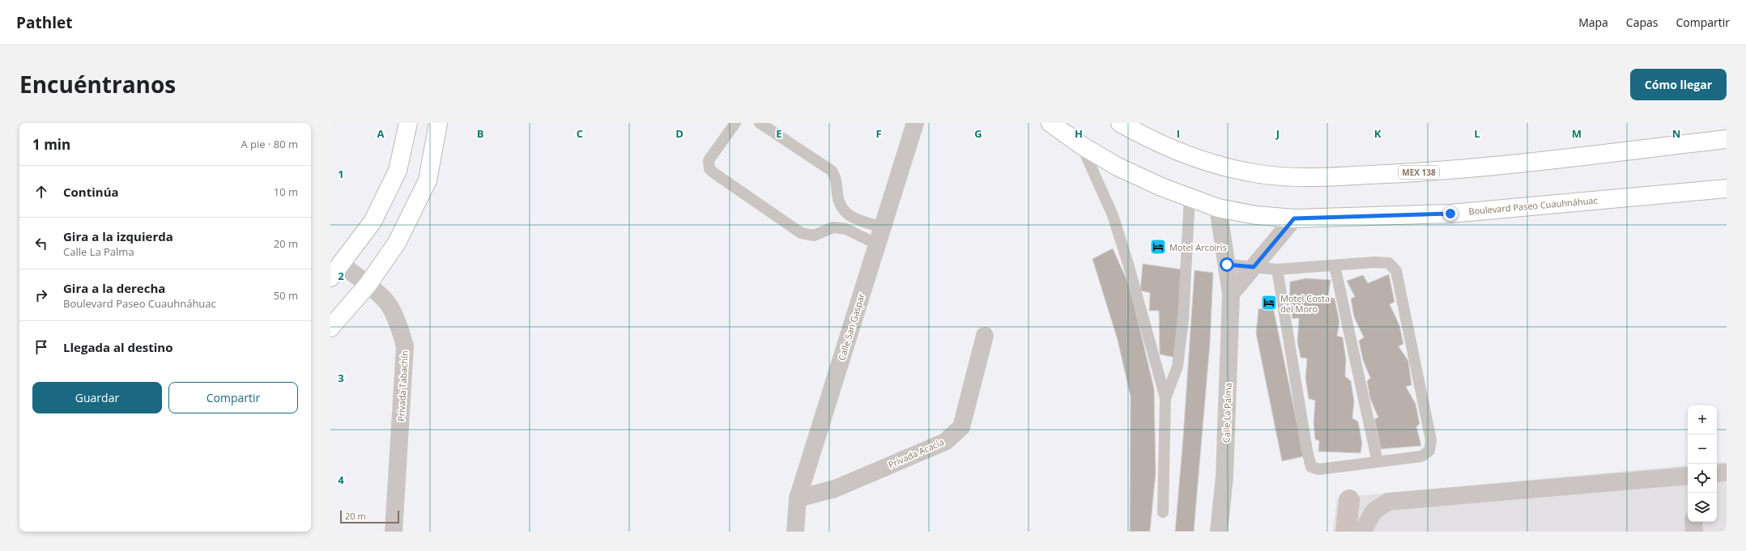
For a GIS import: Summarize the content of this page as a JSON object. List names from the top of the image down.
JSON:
{
  "streets": {
    "main road": ["MEX 138", "Boulevard Paseo Cuauhnáhuac"],
    "street": [
      "Calle San Gaspar",
      "Privada Tabachín",
      "Calle La Palma",
      "Privada Acacia"
    ]
  },
  "crossings": [
    ["Boulevard Paseo Cuauhnáhuac", "Calle La Palma"],
    ["Calle San Gaspar", "Privada Acacia"]
  ],
  "places": {
    "hotel": ["Motel Arcoiris", "Motel Costa del Moro"]
  },
  "scale_bar": "20 m",
  "page": {
    "header": "Pathlet",
    "nav": ["Mapa", "Capas", "Compartir"],
    "title": "Encuéntranos",
    "buttons": [
      "Cómo llegar",
      ["Guardar", "Compartir"]
    ],
    "heading": ["1 min", "A pie · 80 m"],
    "list": [
      ["Continúa", "10 m"],
      ["Gira a la izquierda", "Calle La Palma", "20 m"],
      ["Gira a la derecha", "Boulevard Paseo Cuauhnáhuac", "50 m"],
      "Llegada al destino"
    ],
    "map_buttons": ["+", "−"],
    "scale": "20 m"
  },
  "grid": {
    "columns": [
      "A",
      "B",
      "C",
      "D",
      "E",
      "F",
      "G",
      "H",
      "I",
      "J",
      "K",
      "L",
      "M",
      "N"
    ],
    "rows": [
      "1",
      "2",
      "3",
      "4"
    ]
  }
}
